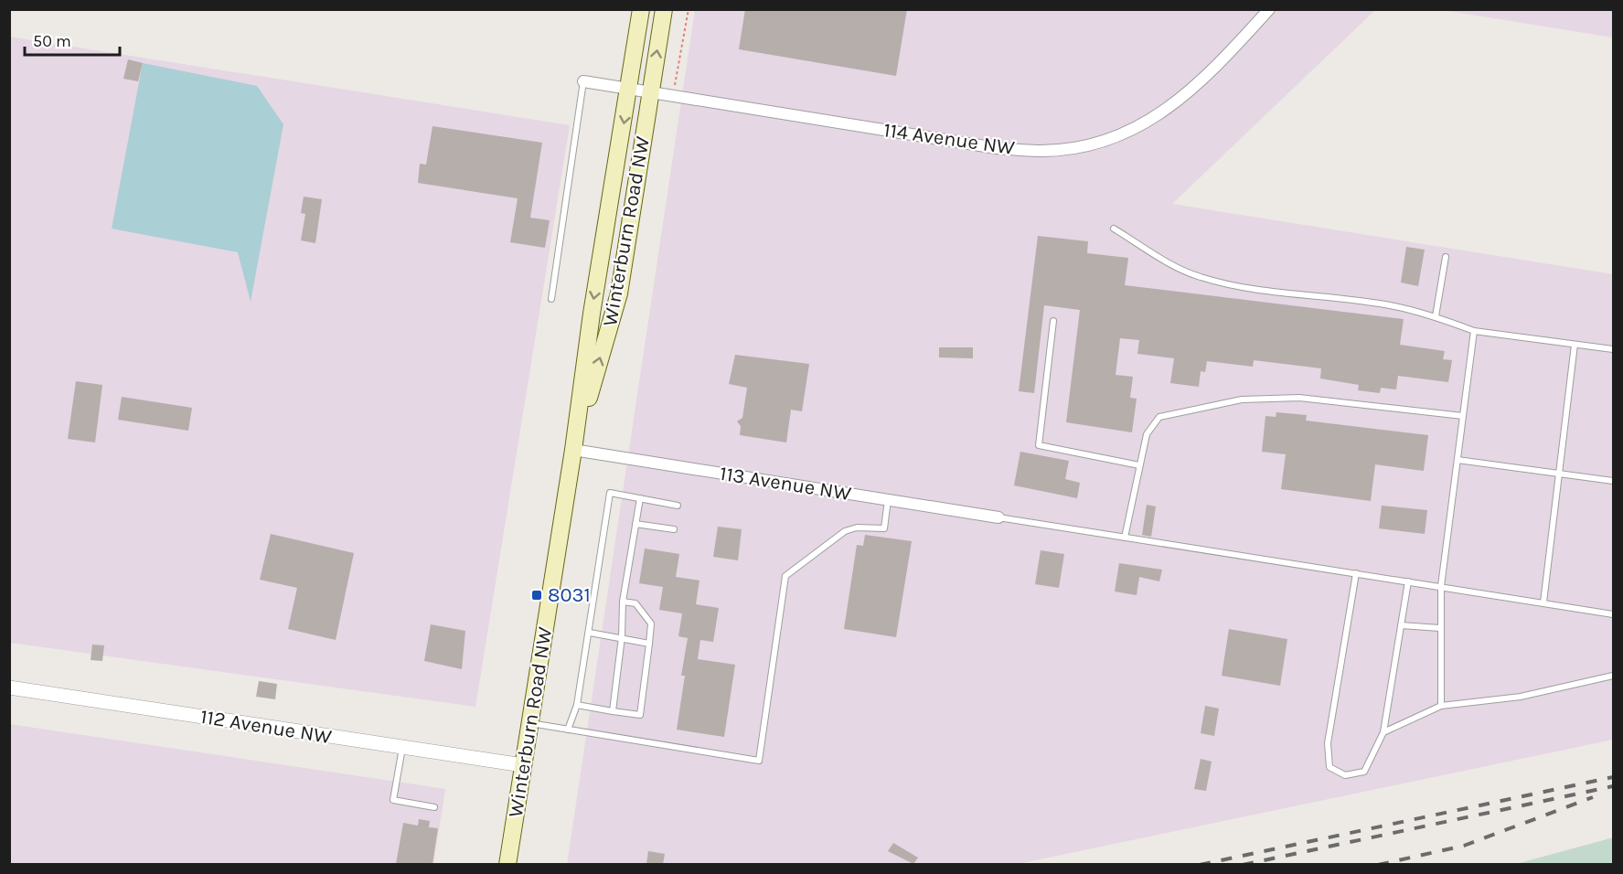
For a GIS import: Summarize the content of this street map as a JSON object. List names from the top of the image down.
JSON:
{
  "streets": {
    "main road": ["Winterburn Road NW"],
    "street": ["114 Avenue NW", "113 Avenue NW", "112 Avenue NW"]
  },
  "crossings": [
    ["114 Avenue NW", "Winterburn Road NW"],
    ["Winterburn Road NW", "113 Avenue NW"],
    ["Winterburn Road NW", "112 Avenue NW"]
  ],
  "places": {
    "transit": ["8031"]
  },
  "scale_bar": "50 m"
}
